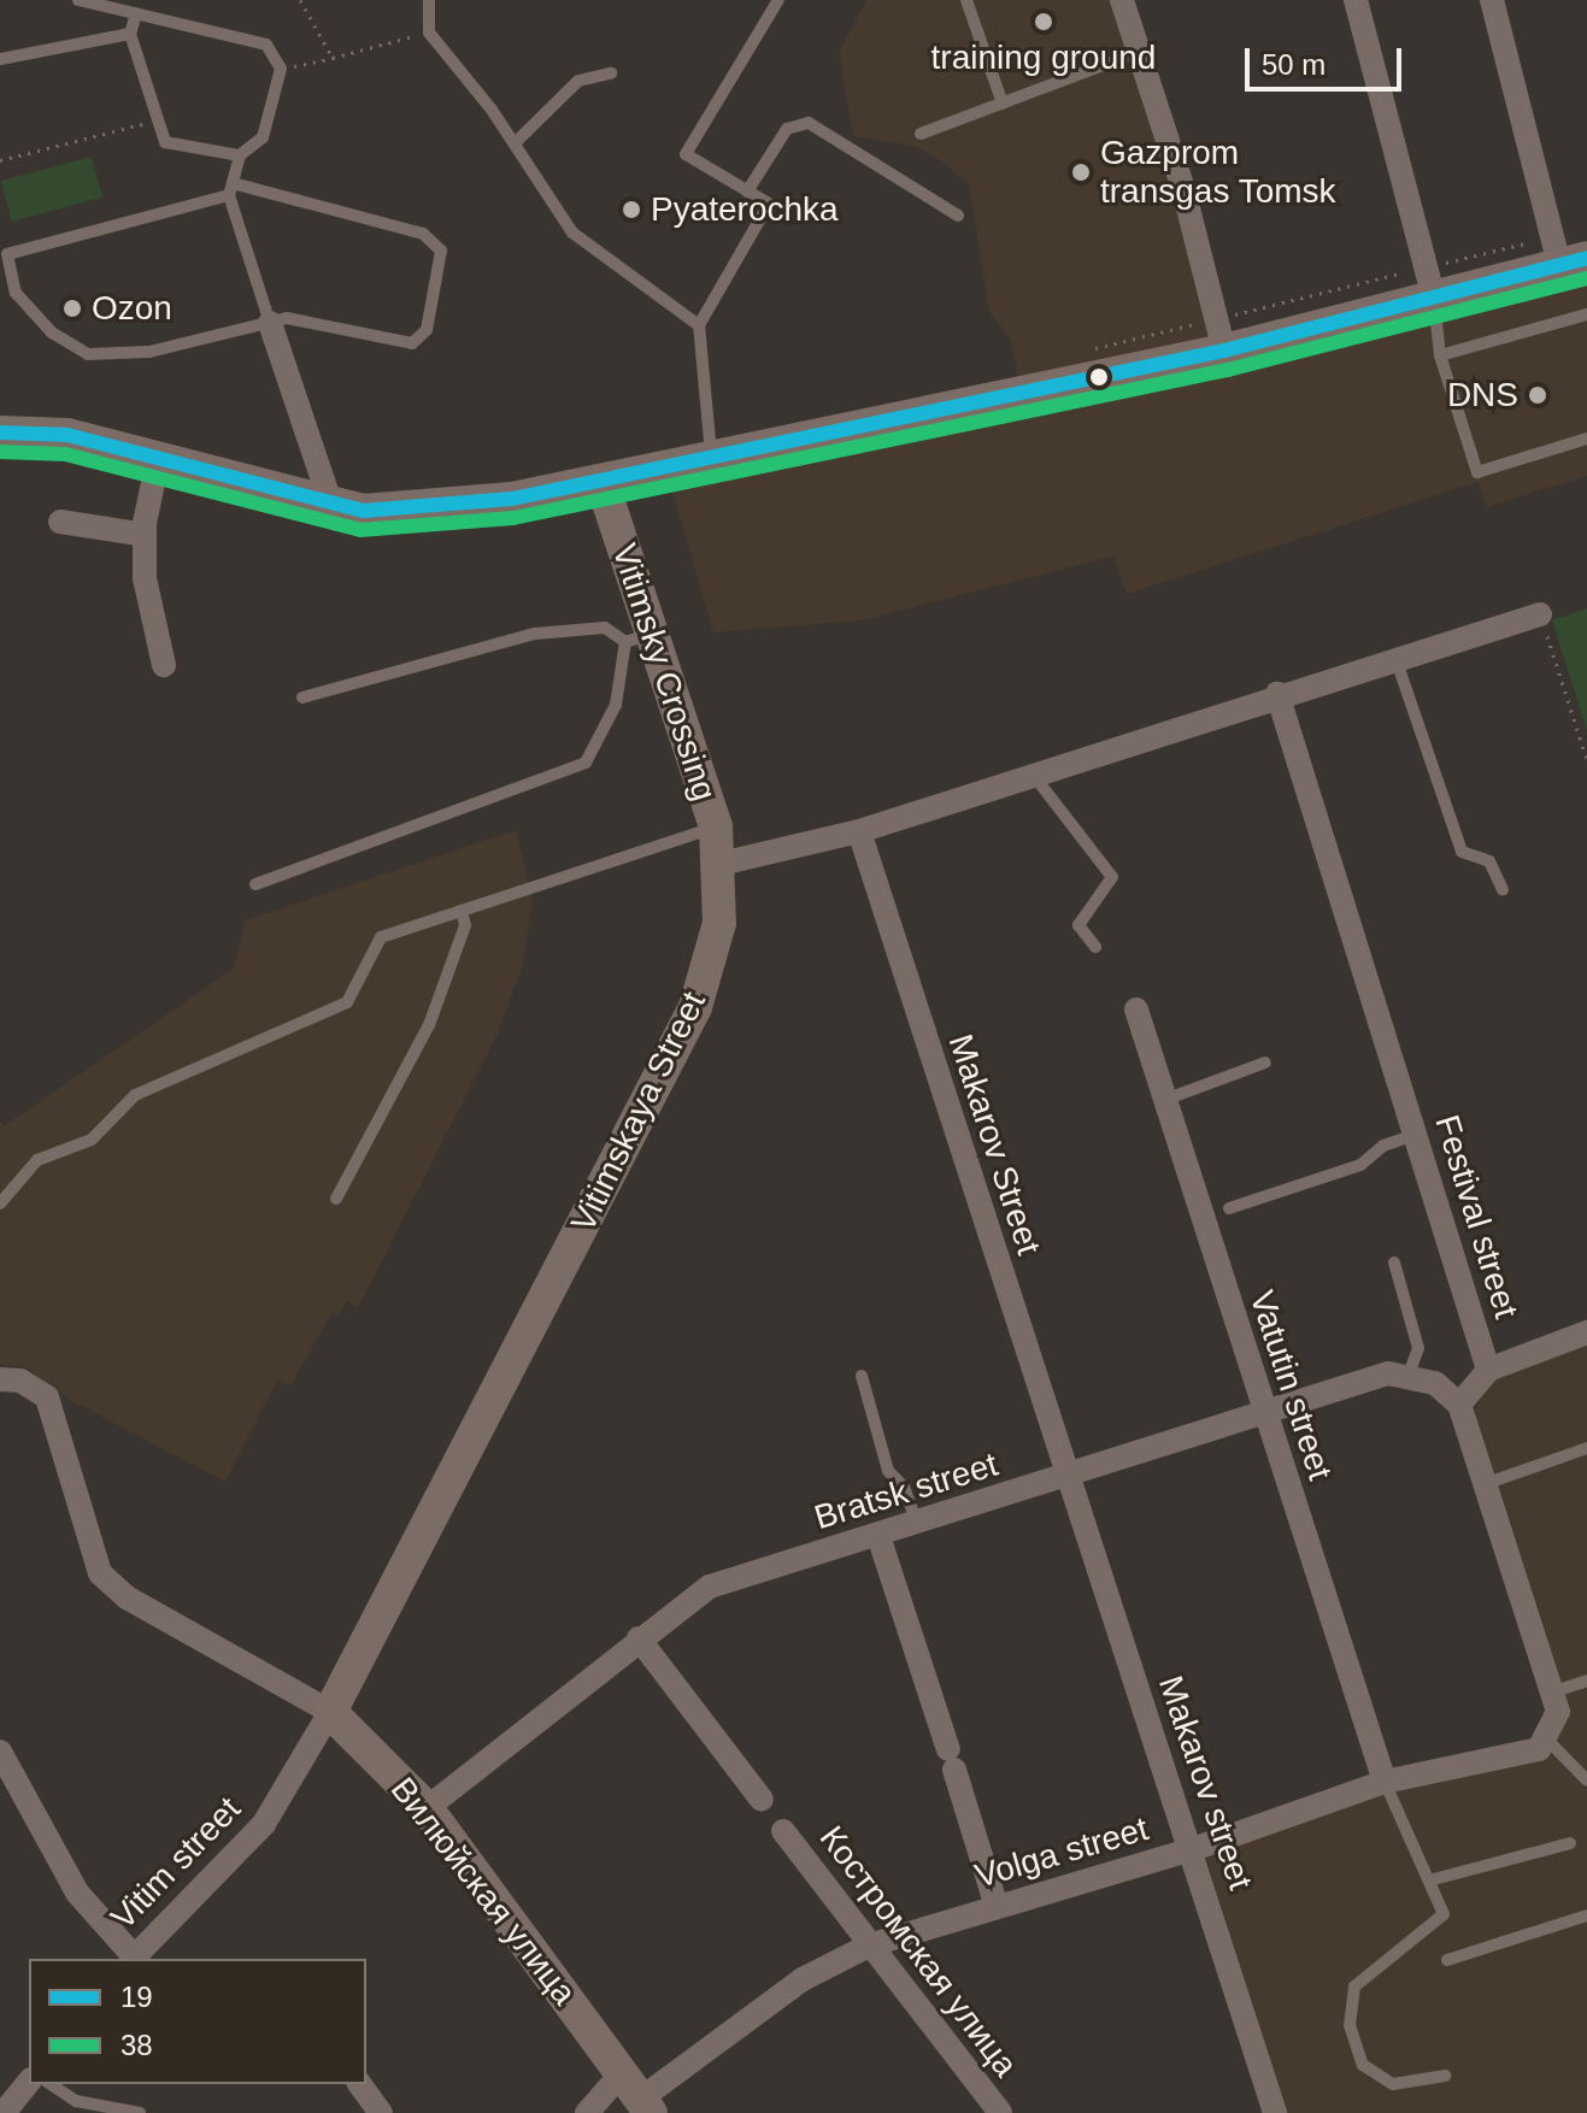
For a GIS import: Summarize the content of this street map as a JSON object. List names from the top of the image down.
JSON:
{
  "streets": {
    "street": [
      "Vitimsky Crossing",
      "Vitimskaya Street",
      "Makarov Street",
      "Festival street",
      "Vatutin street",
      "Bratsk street",
      "Makarov street",
      "Volga street",
      "Vitim street",
      "Вилюйская улица",
      "Костромская улица"
    ]
  },
  "crossings": [
    ["Vitimsky Crossing", "Vitimskaya Street"],
    ["Vitimskaya Street", "Vitim street"],
    ["Vitimskaya Street", "Вилюйская улица"],
    ["Makarov Street", "Bratsk street"],
    ["Makarov Street", "Makarov street"],
    ["Festival street", "Bratsk street"],
    ["Vatutin street", "Bratsk street"],
    ["Vatutin street", "Volga street"],
    ["Bratsk street", "Makarov street"],
    ["Bratsk street", "Вилюйская улица"],
    ["Makarov street", "Volga street"],
    ["Volga street", "Вилюйская улица"],
    ["Volga street", "Костромская улица"],
    ["Vitim street", "Вилюйская улица"]
  ],
  "places": [
    "training ground",
    "Gazprom transgas Tomsk",
    "Pyaterochka",
    "Ozon",
    "DNS"
  ],
  "lines": ["transit line 19", "transit line 38"],
  "legend": ["19", "38"],
  "scale_bar": "50 m"
}
